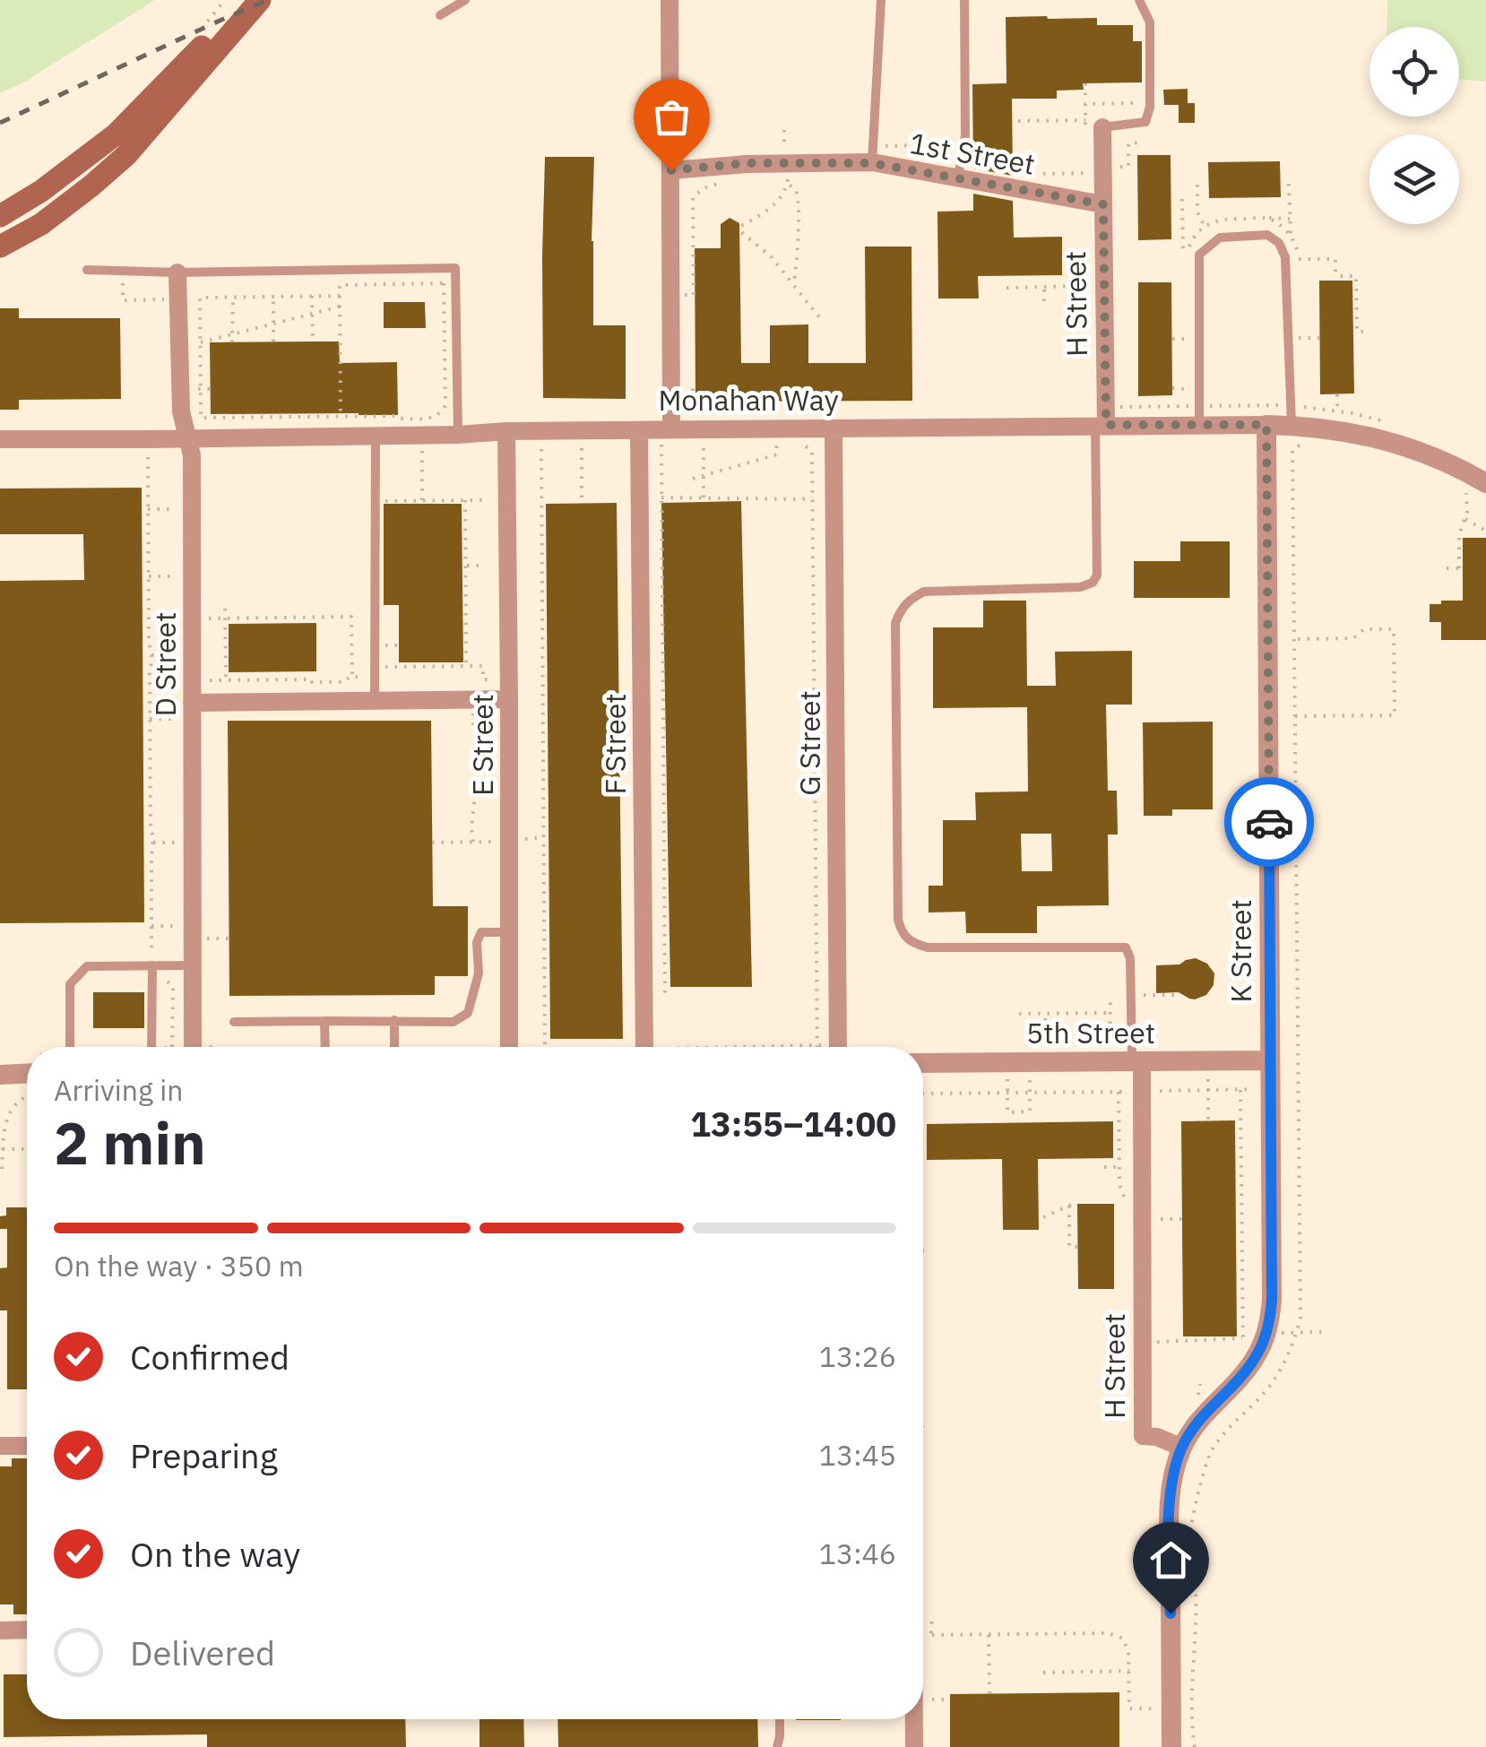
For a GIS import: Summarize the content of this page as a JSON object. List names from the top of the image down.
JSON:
{
  "streets": {
    "street": [
      "1st Street",
      "H Street",
      "Monahan Way",
      "D Street",
      "G Street",
      "F Street",
      "E Street",
      "K Street",
      "5th Street"
    ]
  },
  "crossings": [
    ["1st Street", "H Street"],
    ["H Street", "Monahan Way"],
    ["H Street", "K Street"],
    ["H Street", "5th Street"],
    ["Monahan Way", "D Street"],
    ["Monahan Way", "G Street"],
    ["Monahan Way", "F Street"],
    ["Monahan Way", "E Street"],
    ["Monahan Way", "K Street"],
    ["K Street", "5th Street"]
  ],
  "page": {
    "heading": ["2 min", "Arriving in", "13:55–14:00"],
    "bar": "On the way · 350 m",
    "list": [
      ["Confirmed", "13:26"],
      ["Preparing", "13:45"],
      ["On the way", "13:46"],
      "Delivered"
    ]
  }
}
